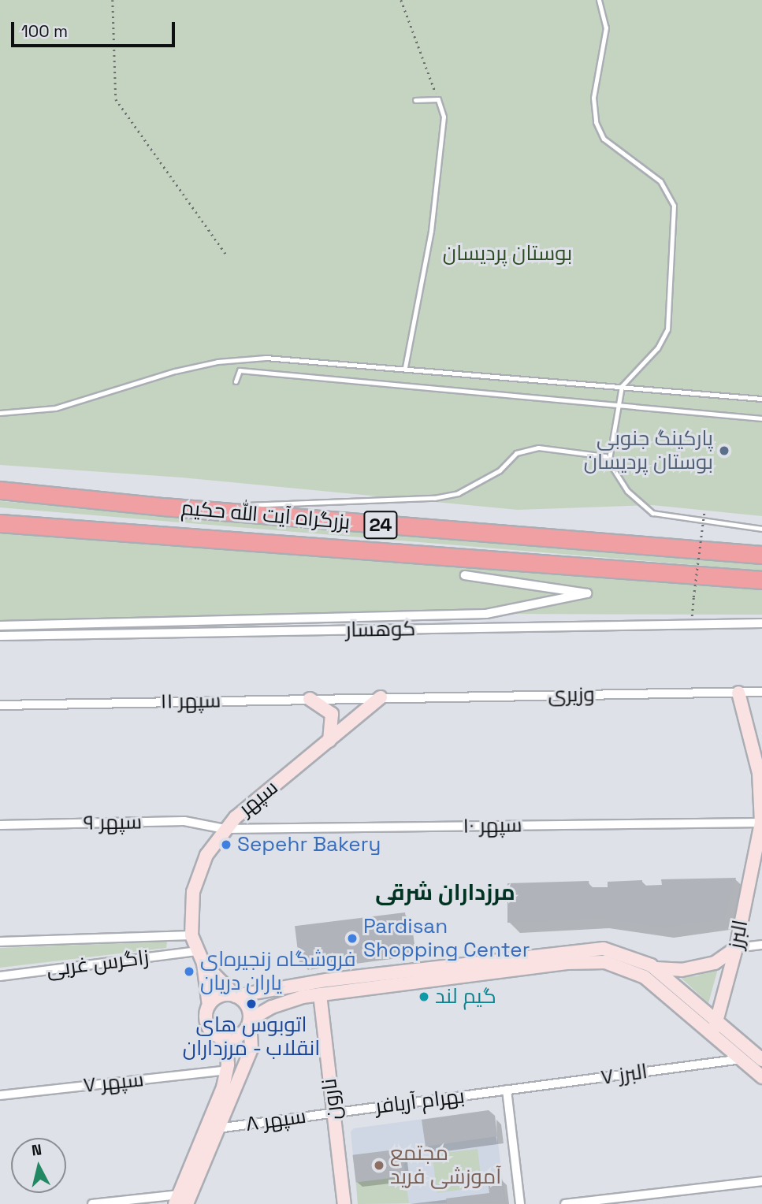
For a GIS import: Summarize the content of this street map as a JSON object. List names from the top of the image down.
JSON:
{
  "streets": {
    "highway": ["بزرگراه آیت الله حکیم", "24"],
    "street": [
      "کوهسار",
      "وزیری",
      "سپهر ۱۱",
      "سپهر",
      "سپهر ۹",
      "سپهر ۱۰",
      "البرز",
      "زاگرس غربی",
      "البرز ۷",
      "سپهر ۷",
      "نارون",
      "بهرام آریافر",
      "سپهر ۸"
    ]
  },
  "crossings": [
    ["وزیری", "سپهر ۱۱"],
    ["وزیری", "سپهر"],
    ["وزیری", "البرز"],
    ["سپهر ۱۱", "سپهر"],
    ["سپهر", "سپهر ۹"],
    ["سپهر", "سپهر ۱۰"],
    ["سپهر", "زاگرس غربی"],
    ["سپهر ۹", "سپهر ۱۰"],
    ["سپهر ۱۰", "البرز"],
    ["البرز ۷", "بهرام آریافر"],
    ["نارون", "بهرام آریافر"],
    ["نارون", "سپهر ۸"],
    ["بهرام آریافر", "سپهر ۸"]
  ],
  "districts": ["مرزداران شرقی"],
  "parks": ["بوستان پردیسان"],
  "places": [
    "پارکینگ جنوبی بوستان پردیسان",
    "Sepehr Bakery",
    "Pardisan Shopping Center",
    "فروشگاه زنجیره‌ای یاران دریان",
    "گیم لند",
    "اتوبوس های انقلاب - مرزداران",
    "مجتمع آموزشی فرید"
  ],
  "scale_bar": "100 m",
  "north": "top"
}
